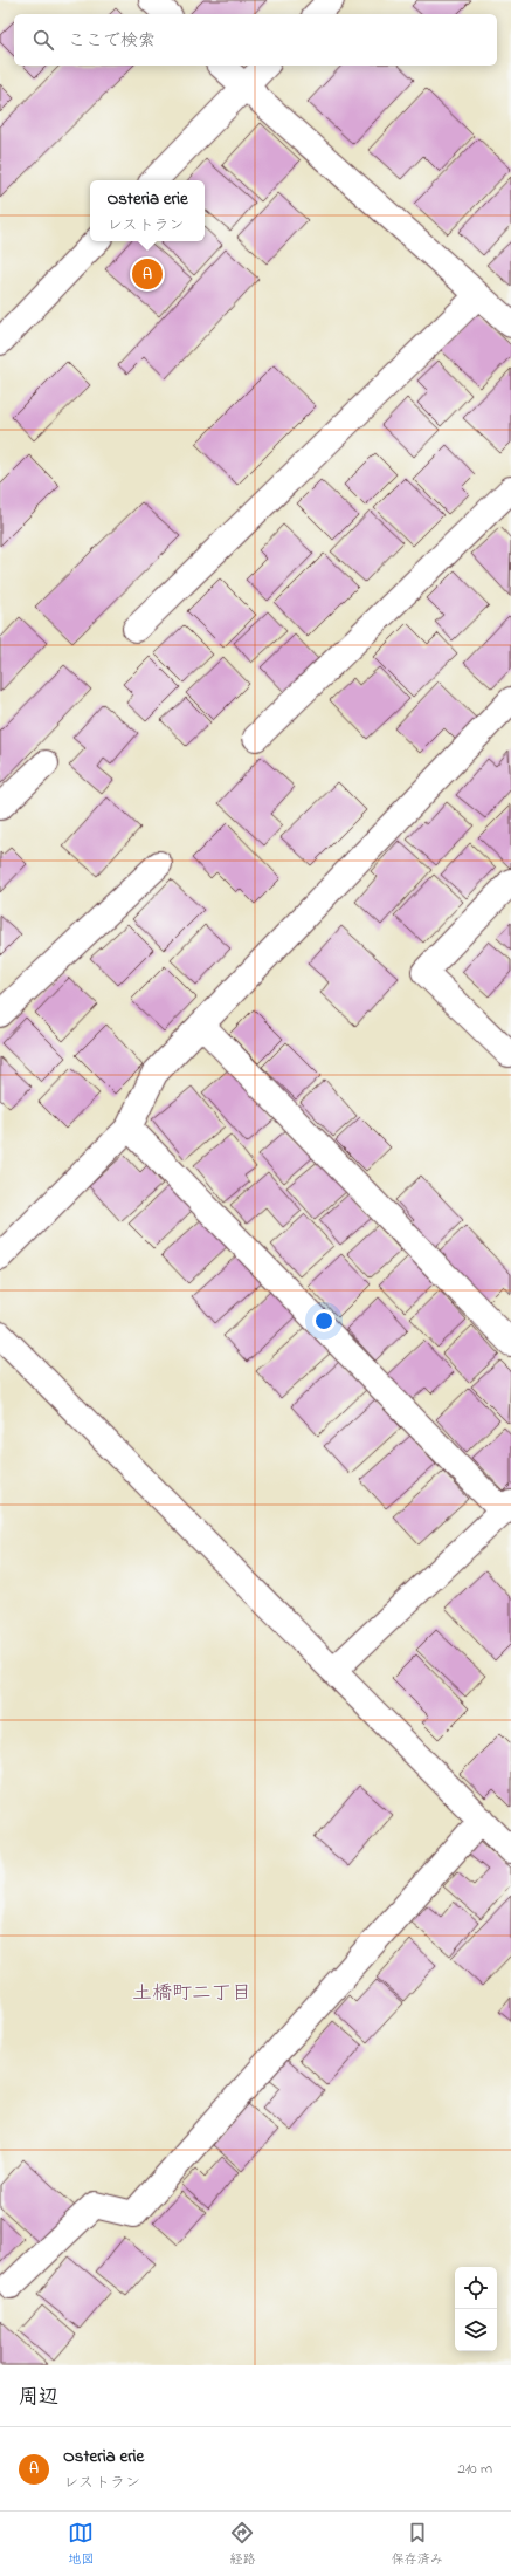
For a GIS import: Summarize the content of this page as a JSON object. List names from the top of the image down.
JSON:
{
  "districts": ["土橋町二丁目"],
  "page": {
    "search": "ここで検索",
    "popup": ["Osteria erie", "レストラン"],
    "pins": "A",
    "heading": "周辺",
    "list": [
      {
        "mark": "A",
        "name": "Osteria erie",
        "note": "レストラン",
        "value": "210 m"
      }
    ],
    "nav": ["地図", "経路", "保存済み"]
  }
}
